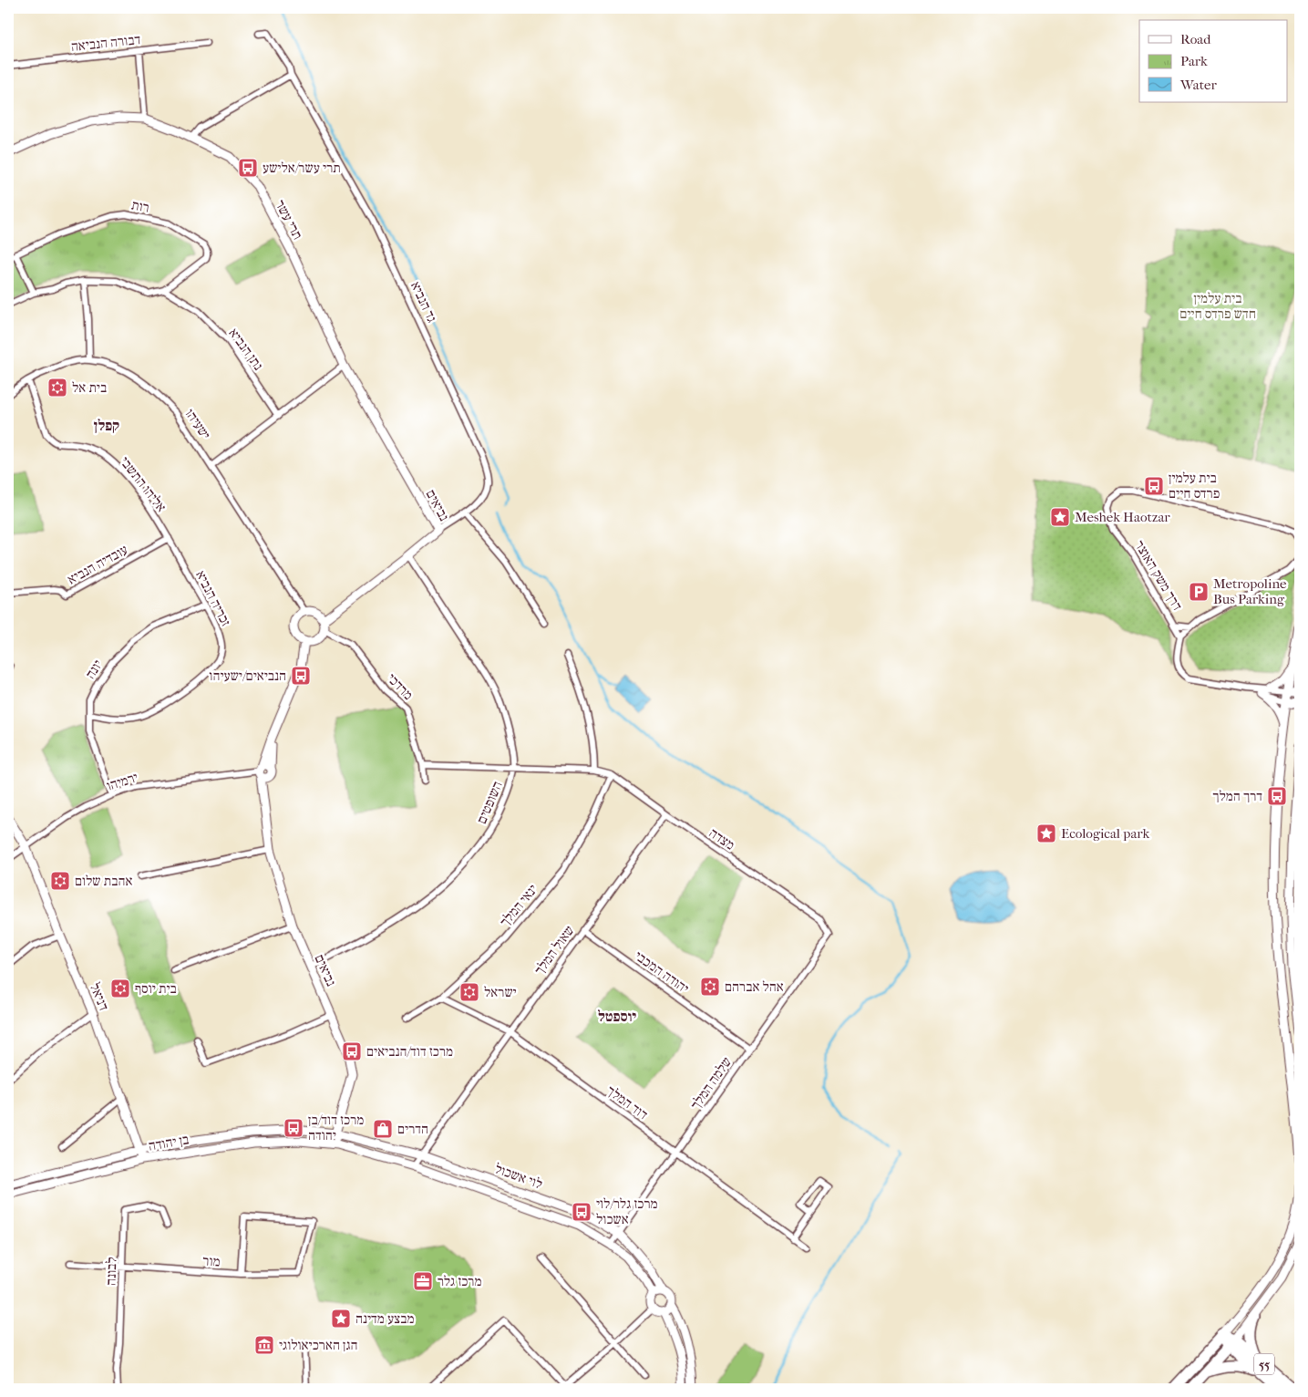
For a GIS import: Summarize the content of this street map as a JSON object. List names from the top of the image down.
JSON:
{
  "streets": {
    "highway": ["55"],
    "street": [
      "דבורה הנביאה",
      "רות",
      "תרי עשר",
      "גד הנביא",
      "נתן הנביא",
      "ישעיהו",
      "אליהו התשבי",
      "נביאים",
      "עובדיה הנביא",
      "דרך משק האוצר",
      "זכריה הנביא",
      "יונה",
      "מרדכי",
      "ירמיהו",
      "השופטים",
      "מצדה",
      "ינאי המלך",
      "שאול המלך",
      "יהודה המכבי",
      "דניאל",
      "שלמה המלך",
      "דוד המלך",
      "בן יהודה",
      "לוי אשכול",
      "מור",
      "לבונה"
    ]
  },
  "crossings": [
    ["רות", "נתן הנביא"],
    ["תרי עשר", "נביאים"],
    ["גד הנביא", "נביאים"],
    ["ישעיהו", "אליהו התשבי"],
    ["ישעיהו", "נביאים"],
    ["ישעיהו", "מרדכי"],
    ["אליהו התשבי", "עובדיה הנביא"],
    ["אליהו התשבי", "זכריה הנביא"],
    ["נביאים", "מרדכי"],
    ["נביאים", "ירמיהו"],
    ["נביאים", "השופטים"],
    ["נביאים", "בן יהודה"],
    ["נביאים", "לוי אשכול"],
    ["עובדיה הנביא", "זכריה הנביא"],
    ["זכריה הנביא", "יונה"],
    ["יונה", "ירמיהו"],
    ["מרדכי", "מצדה"],
    ["ירמיהו", "דניאל"],
    ["השופטים", "מצדה"],
    ["מצדה", "ינאי המלך"],
    ["מצדה", "שאול המלך"],
    ["מצדה", "שלמה המלך"],
    ["ינאי המלך", "דוד המלך"],
    ["שאול המלך", "יהודה המכבי"],
    ["שאול המלך", "דוד המלך"],
    ["שאול המלך", "לוי אשכול"],
    ["יהודה המכבי", "שלמה המלך"],
    ["דניאל", "בן יהודה"],
    ["שלמה המלך", "דוד המלך"],
    ["שלמה המלך", "לוי אשכול"],
    ["בן יהודה", "לוי אשכול"],
    ["מור", "לבונה"]
  ],
  "districts": ["קפלן", "יוספטל"],
  "parks": ["בית עלמין חדש פרדס חיים"],
  "places": {
    "bus stop": [
      "תרי עשר/אלישע",
      "בית עלמין פרדס חיים",
      "הנביאים/ישעיהו",
      "דרך המלך",
      "מרכז דוד/הנביאים",
      "מרכז דוד/בן יהודה",
      "מרכז גלר/לוי אשכול"
    ],
    "synagogue": [
      "בית אל",
      "אהבת שלום",
      "אהל אברהם",
      "בית יוסף",
      "ישראל"
    ],
    "place": ["Meshek Haotzar", "Ecological park", "מבצע מדינה"],
    "parking": ["Metropoline Bus Parking"],
    "shop": ["הדרים"],
    "office": ["מרכז גלר"],
    "museum": ["הגן הארכיאולוגי"]
  },
  "legend": ["Road", "Park", "Water"]
}
